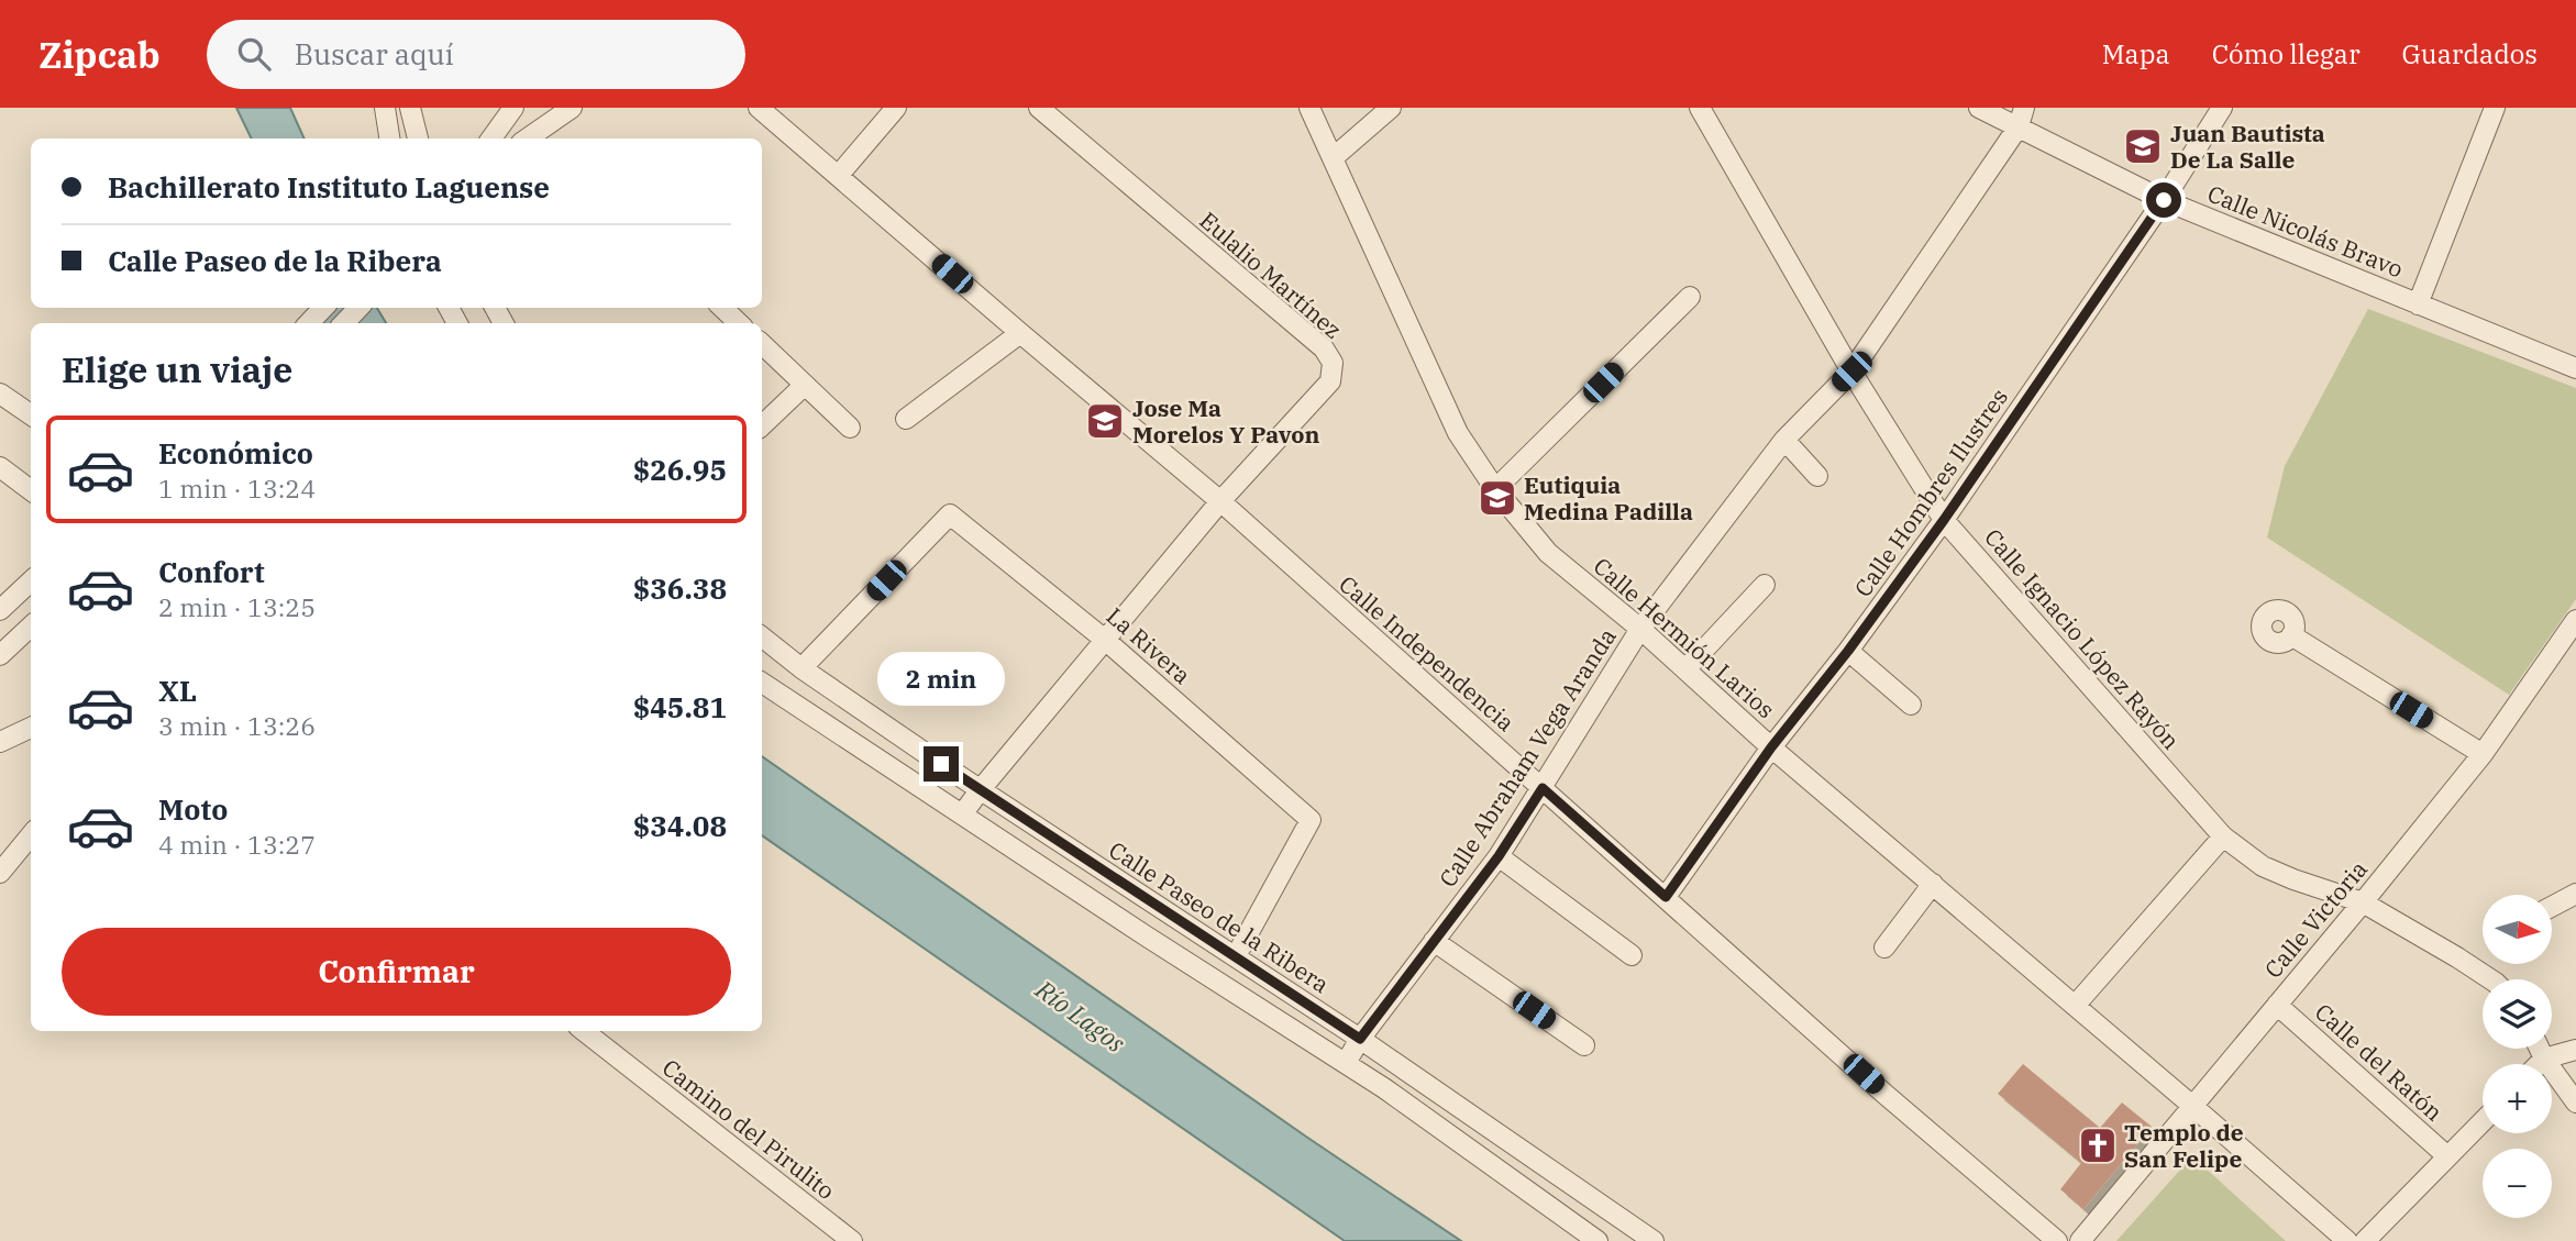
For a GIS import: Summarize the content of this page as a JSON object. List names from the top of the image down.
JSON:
{
  "streets": {
    "street": [
      "Calle Nicolás Bravo",
      "Eulalio Martínez",
      "Calle Hombres Ilustres",
      "Calle Hermión Larios",
      "Calle Ignacio López Rayón",
      "La Rivera",
      "Calle Independencia",
      "Calle Abraham Vega Aranda",
      "Calle Paseo de la Ribera",
      "Calle Victoria",
      "Calle del Ratón",
      "Camino del Pirulito"
    ]
  },
  "crossings": [
    ["Calle Nicolás Bravo", "Calle Hombres Ilustres"],
    ["Calle Nicolás Bravo", "Calle Abraham Vega Aranda"],
    ["Eulalio Martínez", "Calle Independencia"],
    ["Calle Hombres Ilustres", "Calle Hermión Larios"],
    ["Calle Hombres Ilustres", "Calle Ignacio López Rayón"],
    ["Calle Hombres Ilustres", "Calle Independencia"],
    ["Calle Hermión Larios", "Calle Abraham Vega Aranda"],
    ["Calle Hermión Larios", "Calle Victoria"],
    ["Calle Ignacio López Rayón", "Calle Abraham Vega Aranda"],
    ["Calle Ignacio López Rayón", "Calle Victoria"],
    ["La Rivera", "Calle Paseo de la Ribera"],
    ["Calle Independencia", "Calle Abraham Vega Aranda"],
    ["Calle Abraham Vega Aranda", "Calle Paseo de la Ribera"],
    ["Calle Victoria", "Calle del Ratón"]
  ],
  "water": ["Río Lagos"],
  "places": {
    "school or university": ["Juan Bautista De La Salle", "Jose Ma Morelos Y Pavon", "Eutiquia Medina Padilla"],
    "church": ["Templo de San Felipe"]
  },
  "north": "right",
  "page": {
    "header": "Zipcab",
    "search": "Buscar aquí",
    "nav": ["Mapa", "Cómo llegar", "Guardados"],
    "banner": ["Bachillerato Instituto Laguense", "Calle Paseo de la Ribera"],
    "heading": "Elige un viaje",
    "list": [
      {
        "name": "Económico",
        "note": "1 min · 13:24",
        "value": "$26.95"
      },
      {
        "name": "Confort",
        "note": "2 min · 13:25",
        "value": "$36.38"
      },
      {
        "name": "XL",
        "note": "3 min · 13:26",
        "value": "$45.81"
      },
      {
        "name": "Moto",
        "note": "4 min · 13:27",
        "value": "$34.08"
      }
    ],
    "bubble": "2 min",
    "map_buttons": ["+", "−"],
    "buttons": "Confirmar"
  }
}
